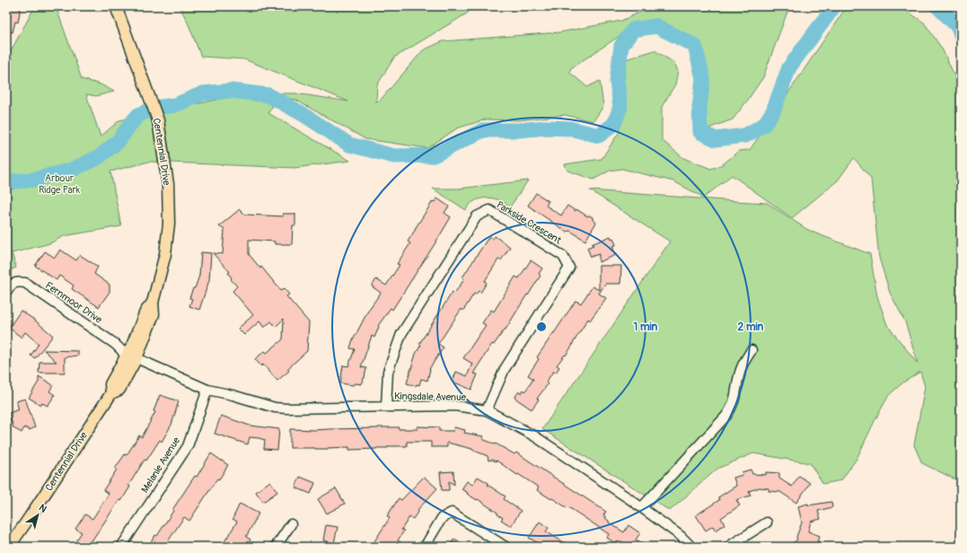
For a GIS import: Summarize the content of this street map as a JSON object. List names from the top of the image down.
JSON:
{
  "streets": {
    "main road": ["Centennial Drive"],
    "street": [
      "Parkside Crescent",
      "Fernmoor Drive",
      "Kingsdale Avenue",
      "Melanie Avenue"
    ]
  },
  "crossings": [
    ["Centennial Drive", "Fernmoor Drive"],
    ["Centennial Drive", "Kingsdale Avenue"],
    ["Parkside Crescent", "Kingsdale Avenue"],
    ["Fernmoor Drive", "Kingsdale Avenue"],
    ["Kingsdale Avenue", "Melanie Avenue"]
  ],
  "parks": ["Arbour Ridge Park"],
  "north": "top right",
  "rings": ["1 min", "2 min"]
}
